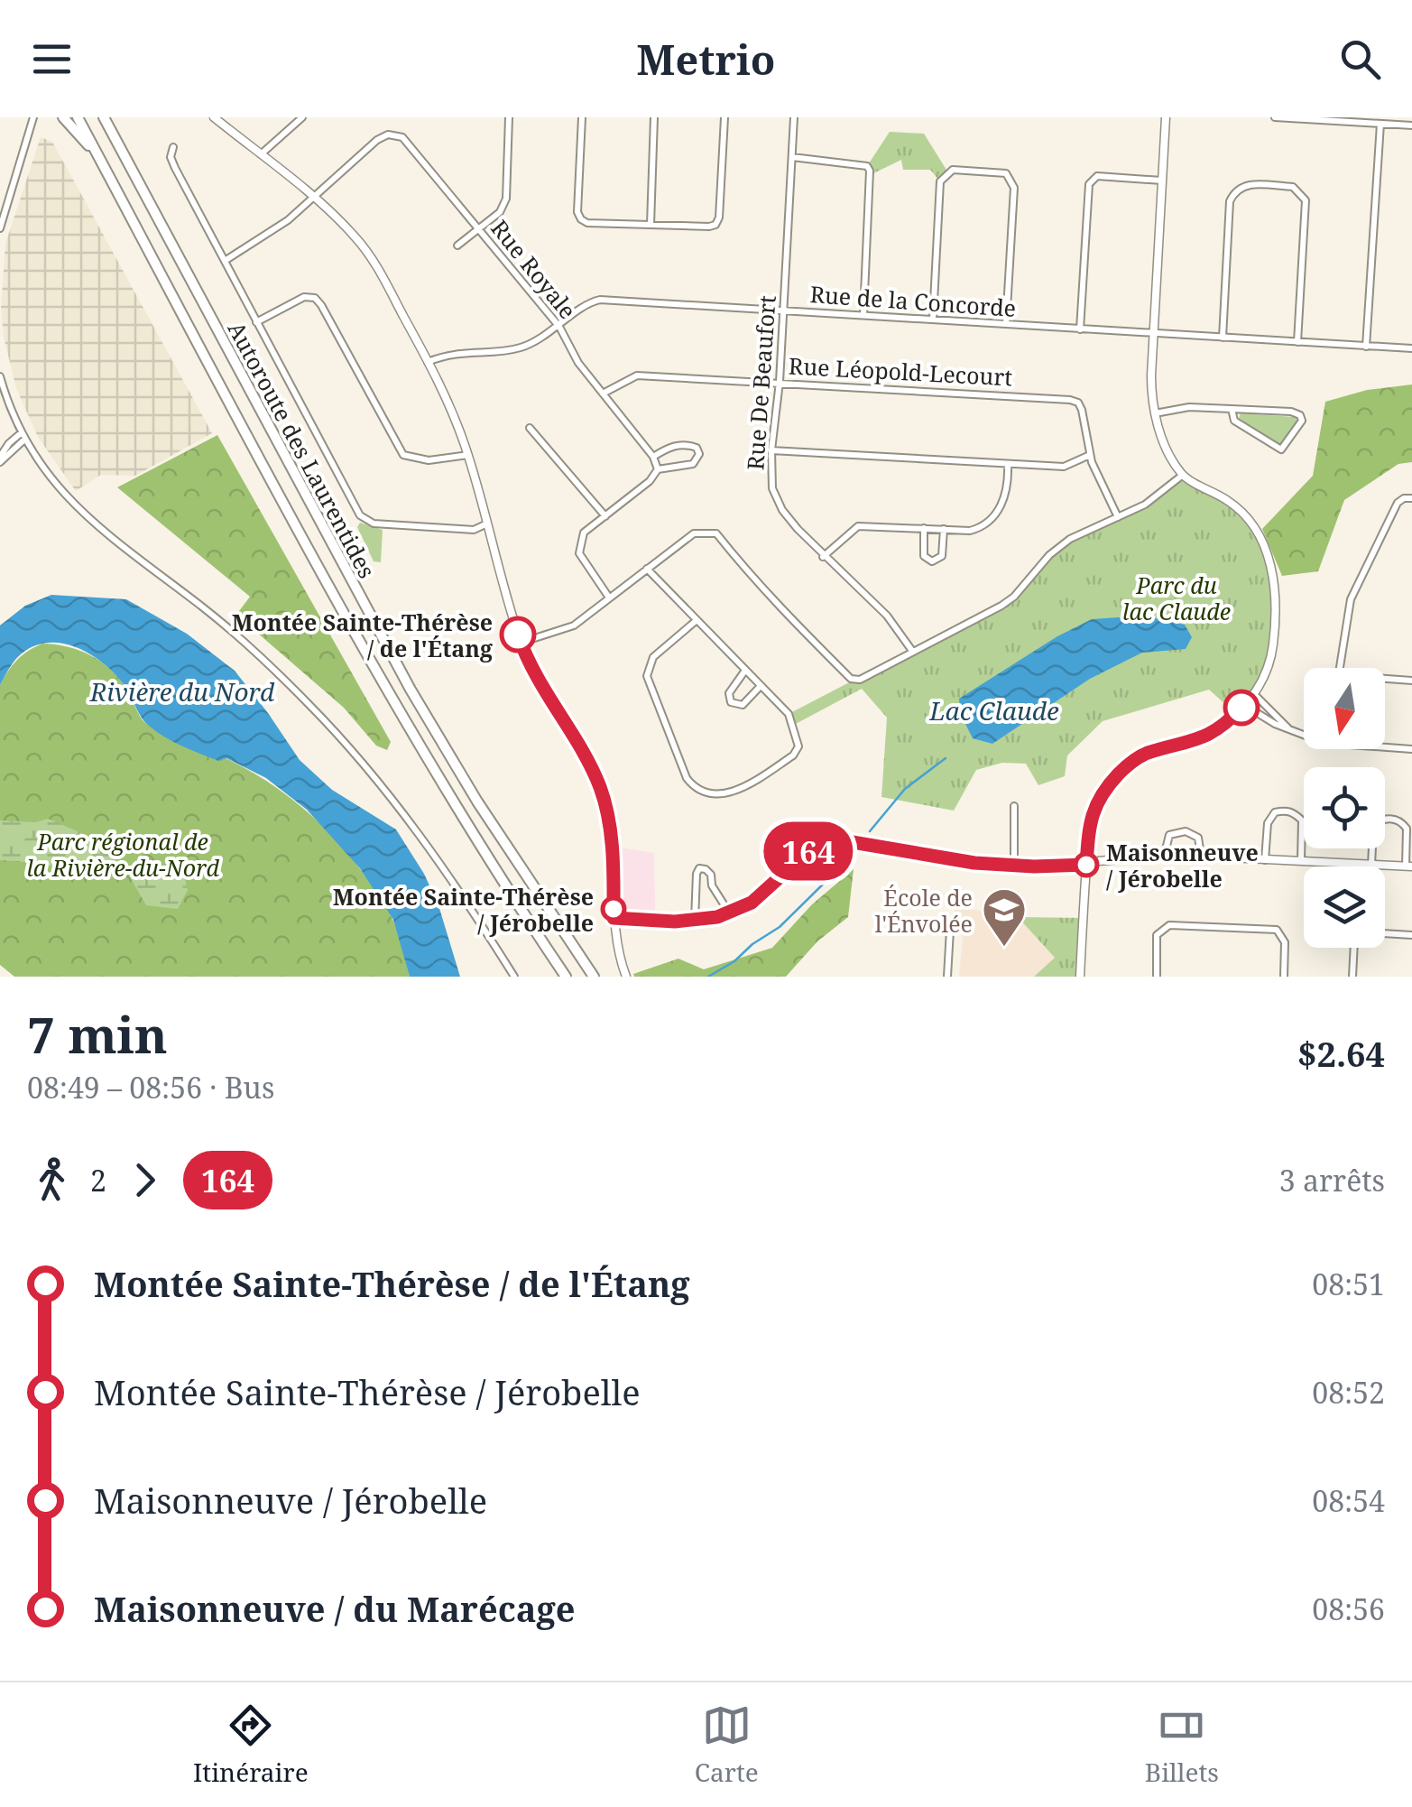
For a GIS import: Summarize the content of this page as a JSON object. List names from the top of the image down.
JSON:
{
  "streets": {
    "highway": ["Autoroute des Laurentides"],
    "street": [
      "Rue Royale",
      "Rue de la Concorde",
      "Rue Léopold-Lecourt",
      "Rue De Beaufort"
    ]
  },
  "crossings": [
    ["Rue Royale", "Rue de la Concorde"],
    ["Rue Royale", "Rue Léopold-Lecourt"],
    ["Rue de la Concorde", "Rue De Beaufort"],
    ["Rue Léopold-Lecourt", "Rue De Beaufort"]
  ],
  "water": ["Rivière du Nord", "Lac Claude"],
  "parks": ["Parc du lac Claude", "Parc régional de la Rivière-du-Nord"],
  "places": {
    "other": ["Montée Sainte-Thérèse / de l'Étang", "Maisonneuve / Jérobelle", "Montée Sainte-Thérèse / Jérobelle"],
    "school or university": ["École de l'Énvolée"]
  },
  "lines": ["bus line 164"],
  "north": "bottom",
  "page": {
    "header": "Metrio",
    "on_map": "164",
    "heading": ["7 min", "08:49 – 08:56 · Bus", "$2.64"],
    "legs": ["2", "164", "3 arrêts"],
    "list": [
      {
        "name": "Montée Sainte-Thérèse / de l'Étang",
        "value": "08:51"
      },
      {
        "name": "Montée Sainte-Thérèse / Jérobelle",
        "value": "08:52"
      },
      {
        "name": "Maisonneuve / Jérobelle",
        "value": "08:54"
      },
      {
        "name": "Maisonneuve / du Marécage",
        "value": "08:56"
      }
    ],
    "tabs": ["Itinéraire", "Carte", "Billets"]
  }
}
